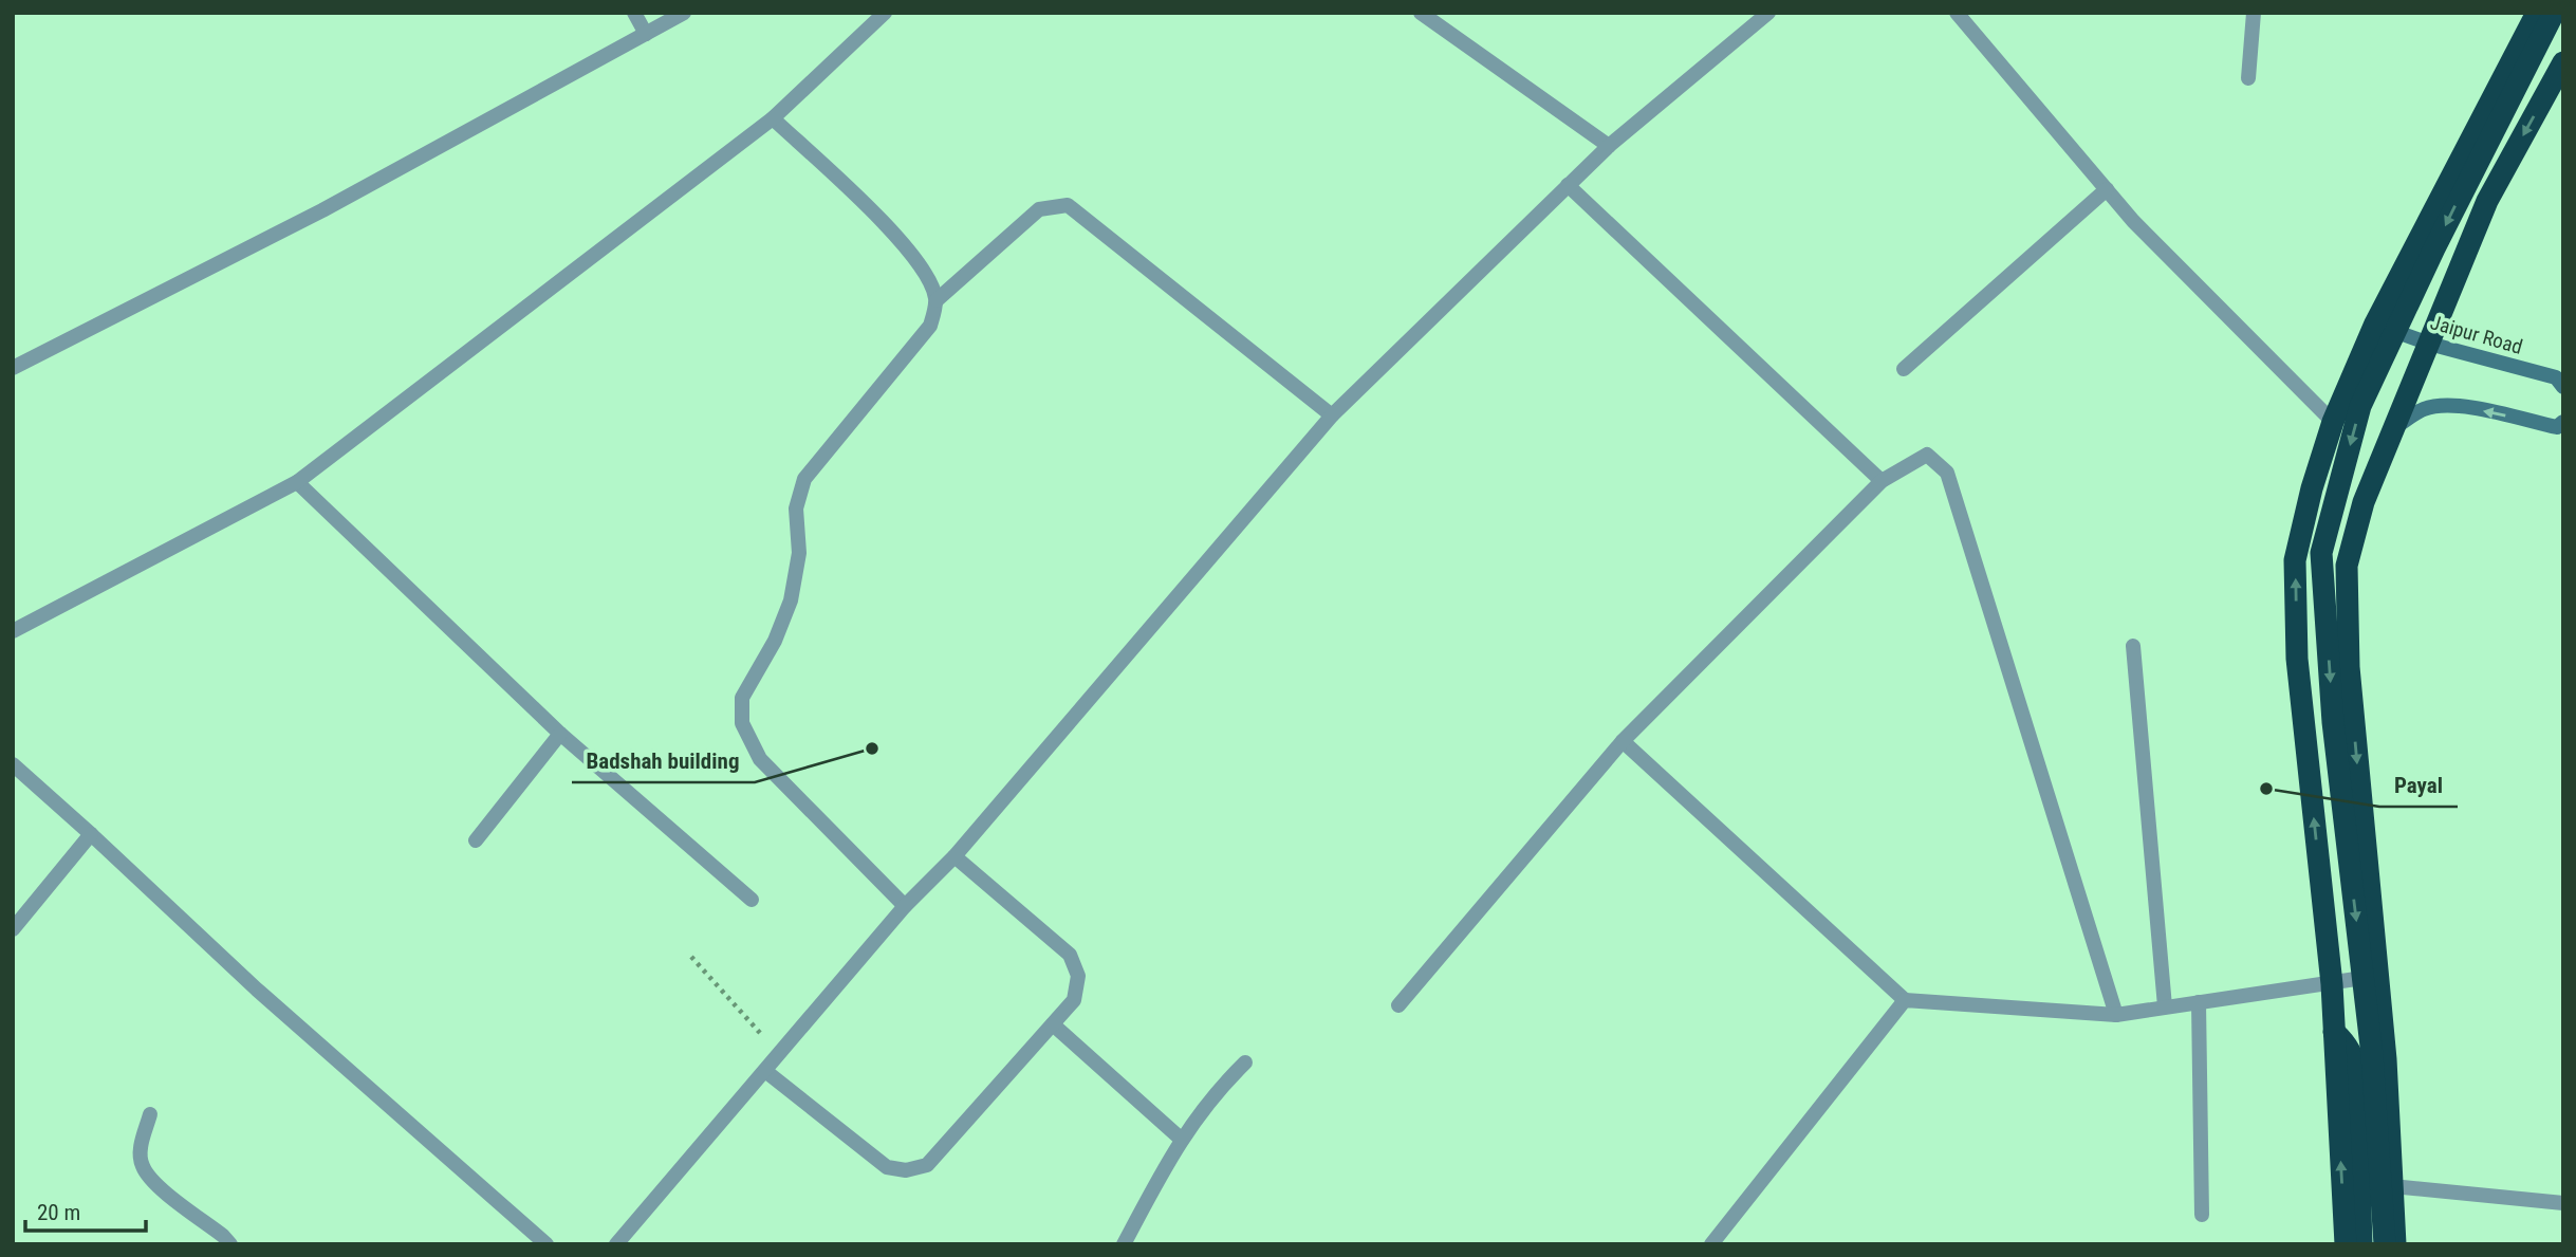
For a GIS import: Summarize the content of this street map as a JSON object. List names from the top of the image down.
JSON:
{
  "streets": {
    "street": ["Jaipur Road"]
  },
  "places": ["Badshah building", "Payal"],
  "scale_bar": "20 m"
}
